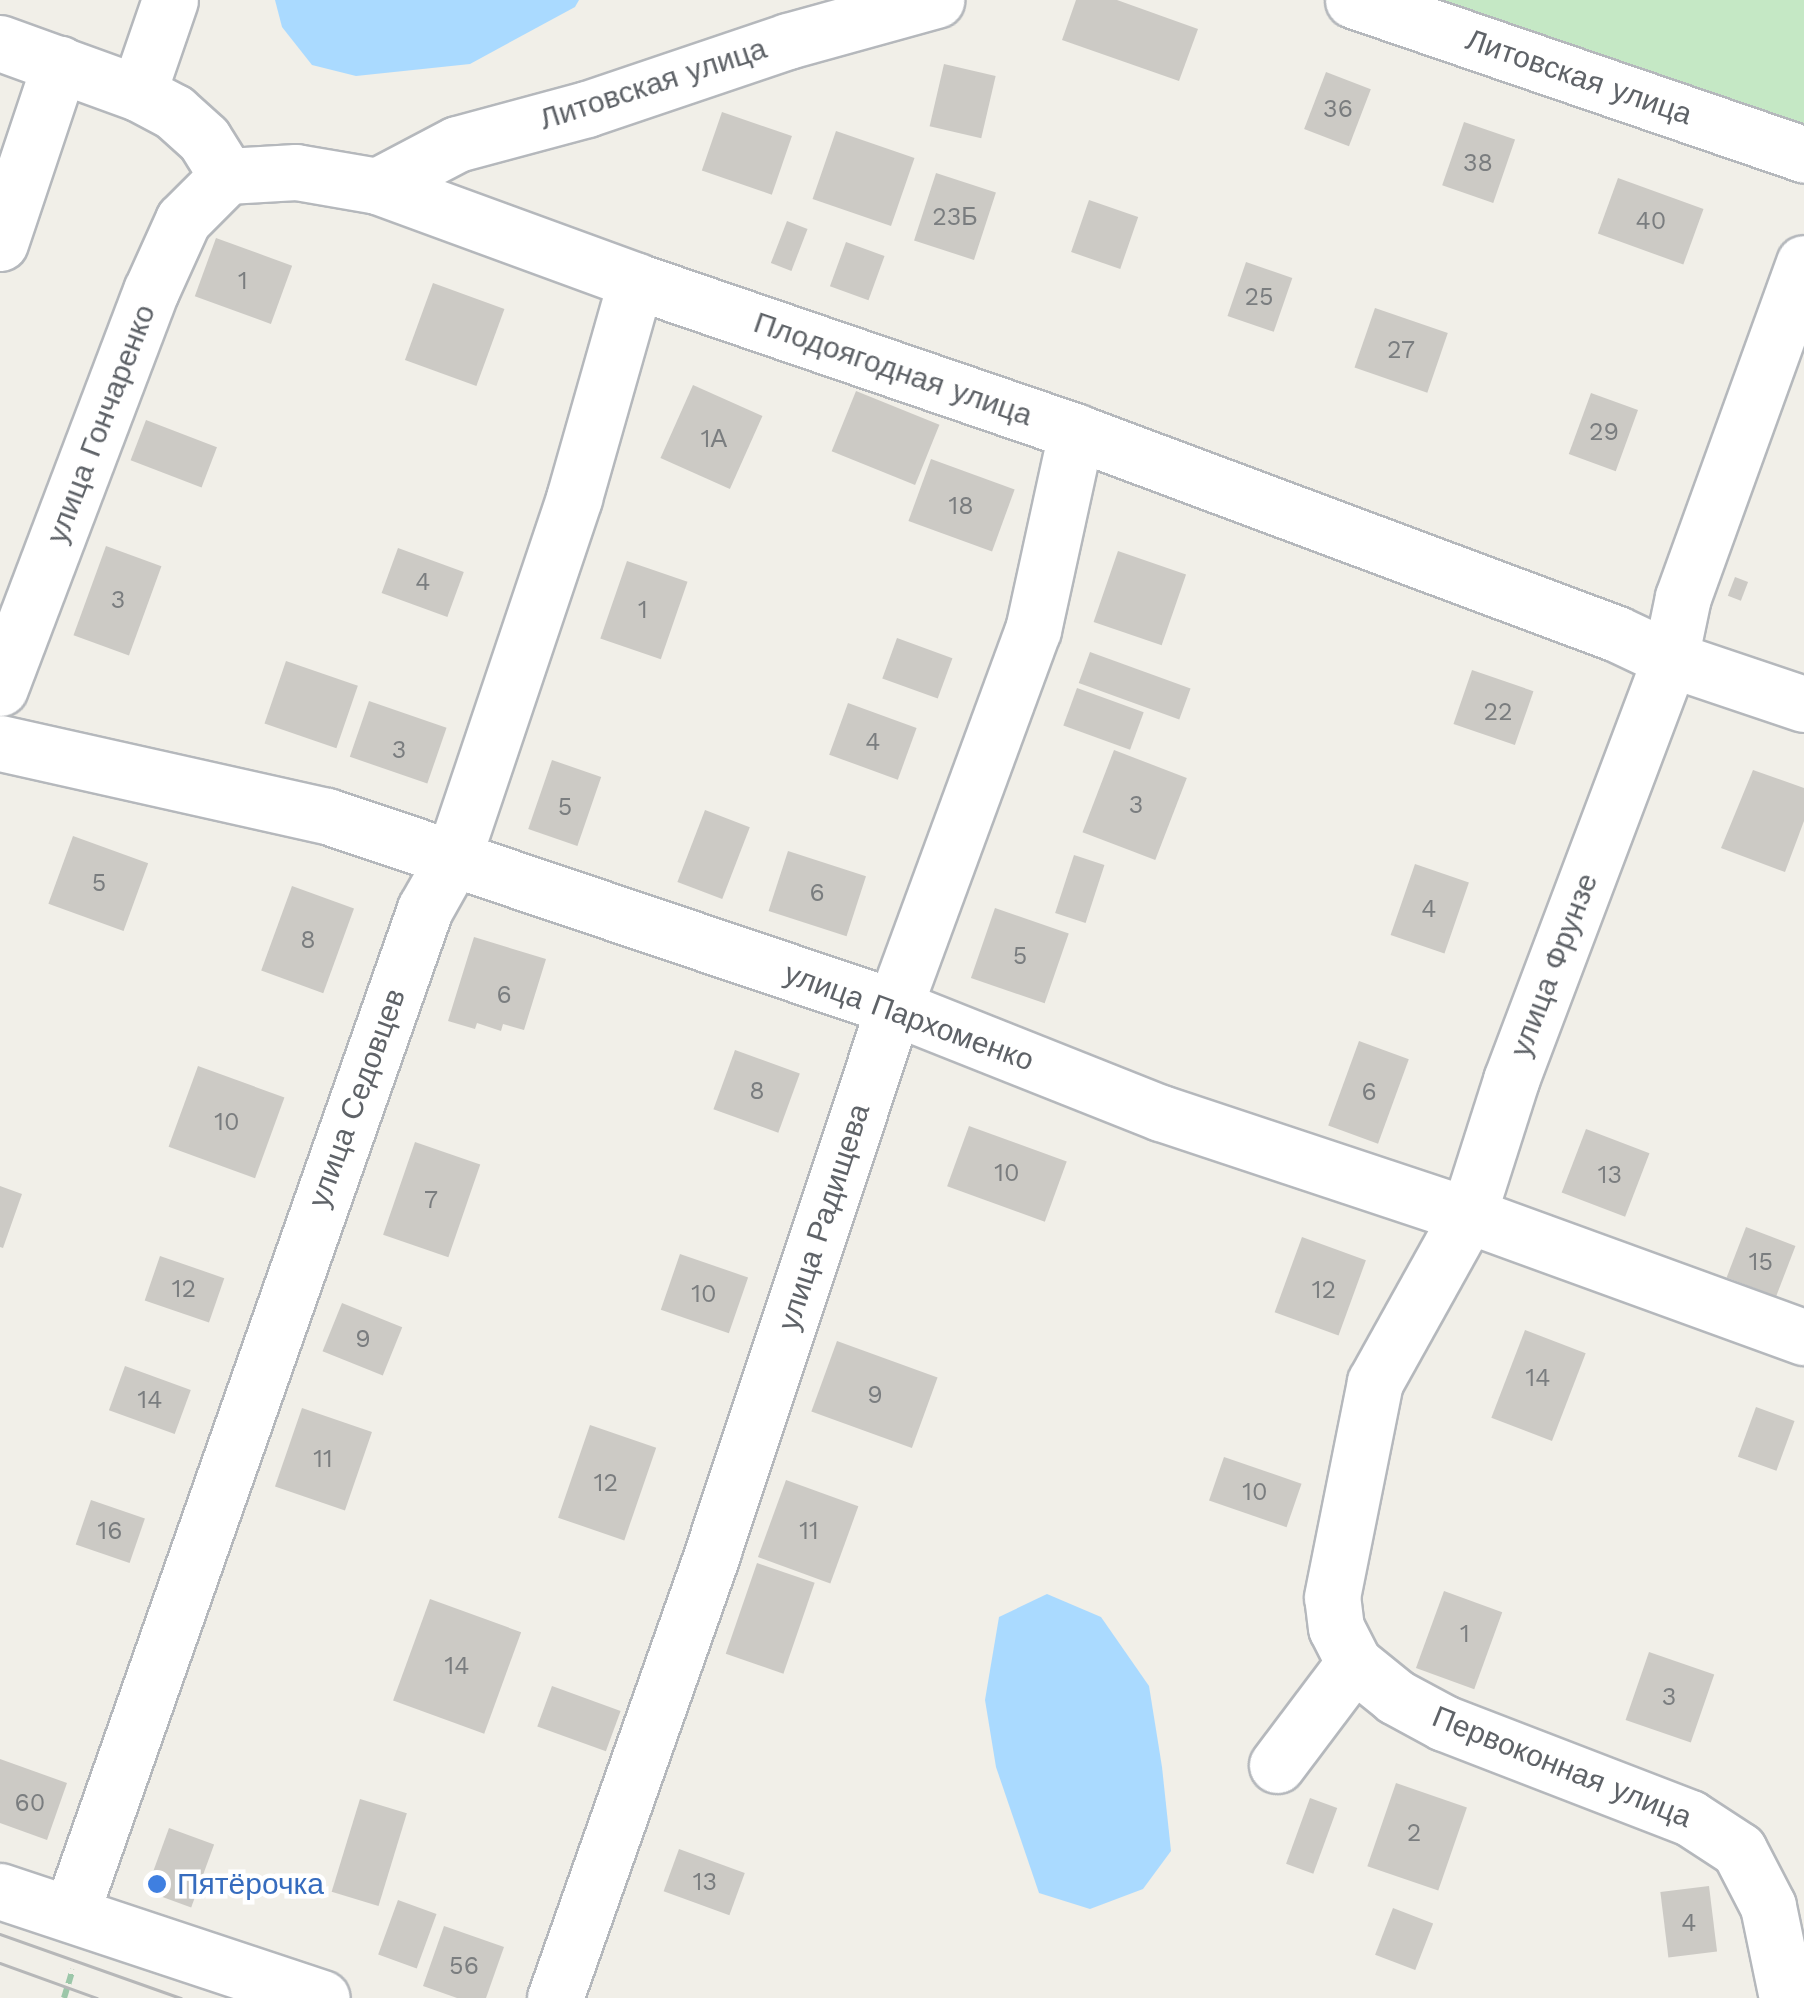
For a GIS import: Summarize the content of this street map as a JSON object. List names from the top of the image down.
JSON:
{
  "streets": {
    "street": [
      "Литовская улица",
      "Плодоягодная улица",
      "улица Гончаренко",
      "улица Фрунзе",
      "улица Пархоменко",
      "улица Седовцев",
      "улица Радищева",
      "Первоконная улица"
    ]
  },
  "crossings": [
    ["Литовская улица", "Плодоягодная улица"],
    ["Плодоягодная улица", "улица Гончаренко"],
    ["Плодоягодная улица", "улица Фрунзе"],
    ["Плодоягодная улица", "улица Седовцев"],
    ["Плодоягодная улица", "улица Радищева"],
    ["улица Фрунзе", "улица Пархоменко"],
    ["улица Фрунзе", "Первоконная улица"],
    ["улица Пархоменко", "улица Седовцев"],
    ["улица Пархоменко", "улица Радищева"]
  ],
  "places": ["Пятёрочка"],
  "house_numbers": [
    "36",
    "38",
    "23Б",
    "40",
    "1",
    "25",
    "27",
    "29",
    "1А",
    "18",
    "4",
    "3",
    "1",
    "22",
    "4",
    "3",
    "3",
    "5",
    "5",
    "6",
    "4",
    "8",
    "5",
    "6",
    "8",
    "6",
    "10",
    "10",
    "13",
    "7",
    "15",
    "12",
    "12",
    "10",
    "9",
    "14",
    "9",
    "14",
    "11",
    "12",
    "10",
    "16",
    "11",
    "1",
    "14",
    "3",
    "60",
    "2",
    "13",
    "4",
    "56"
  ]
}
